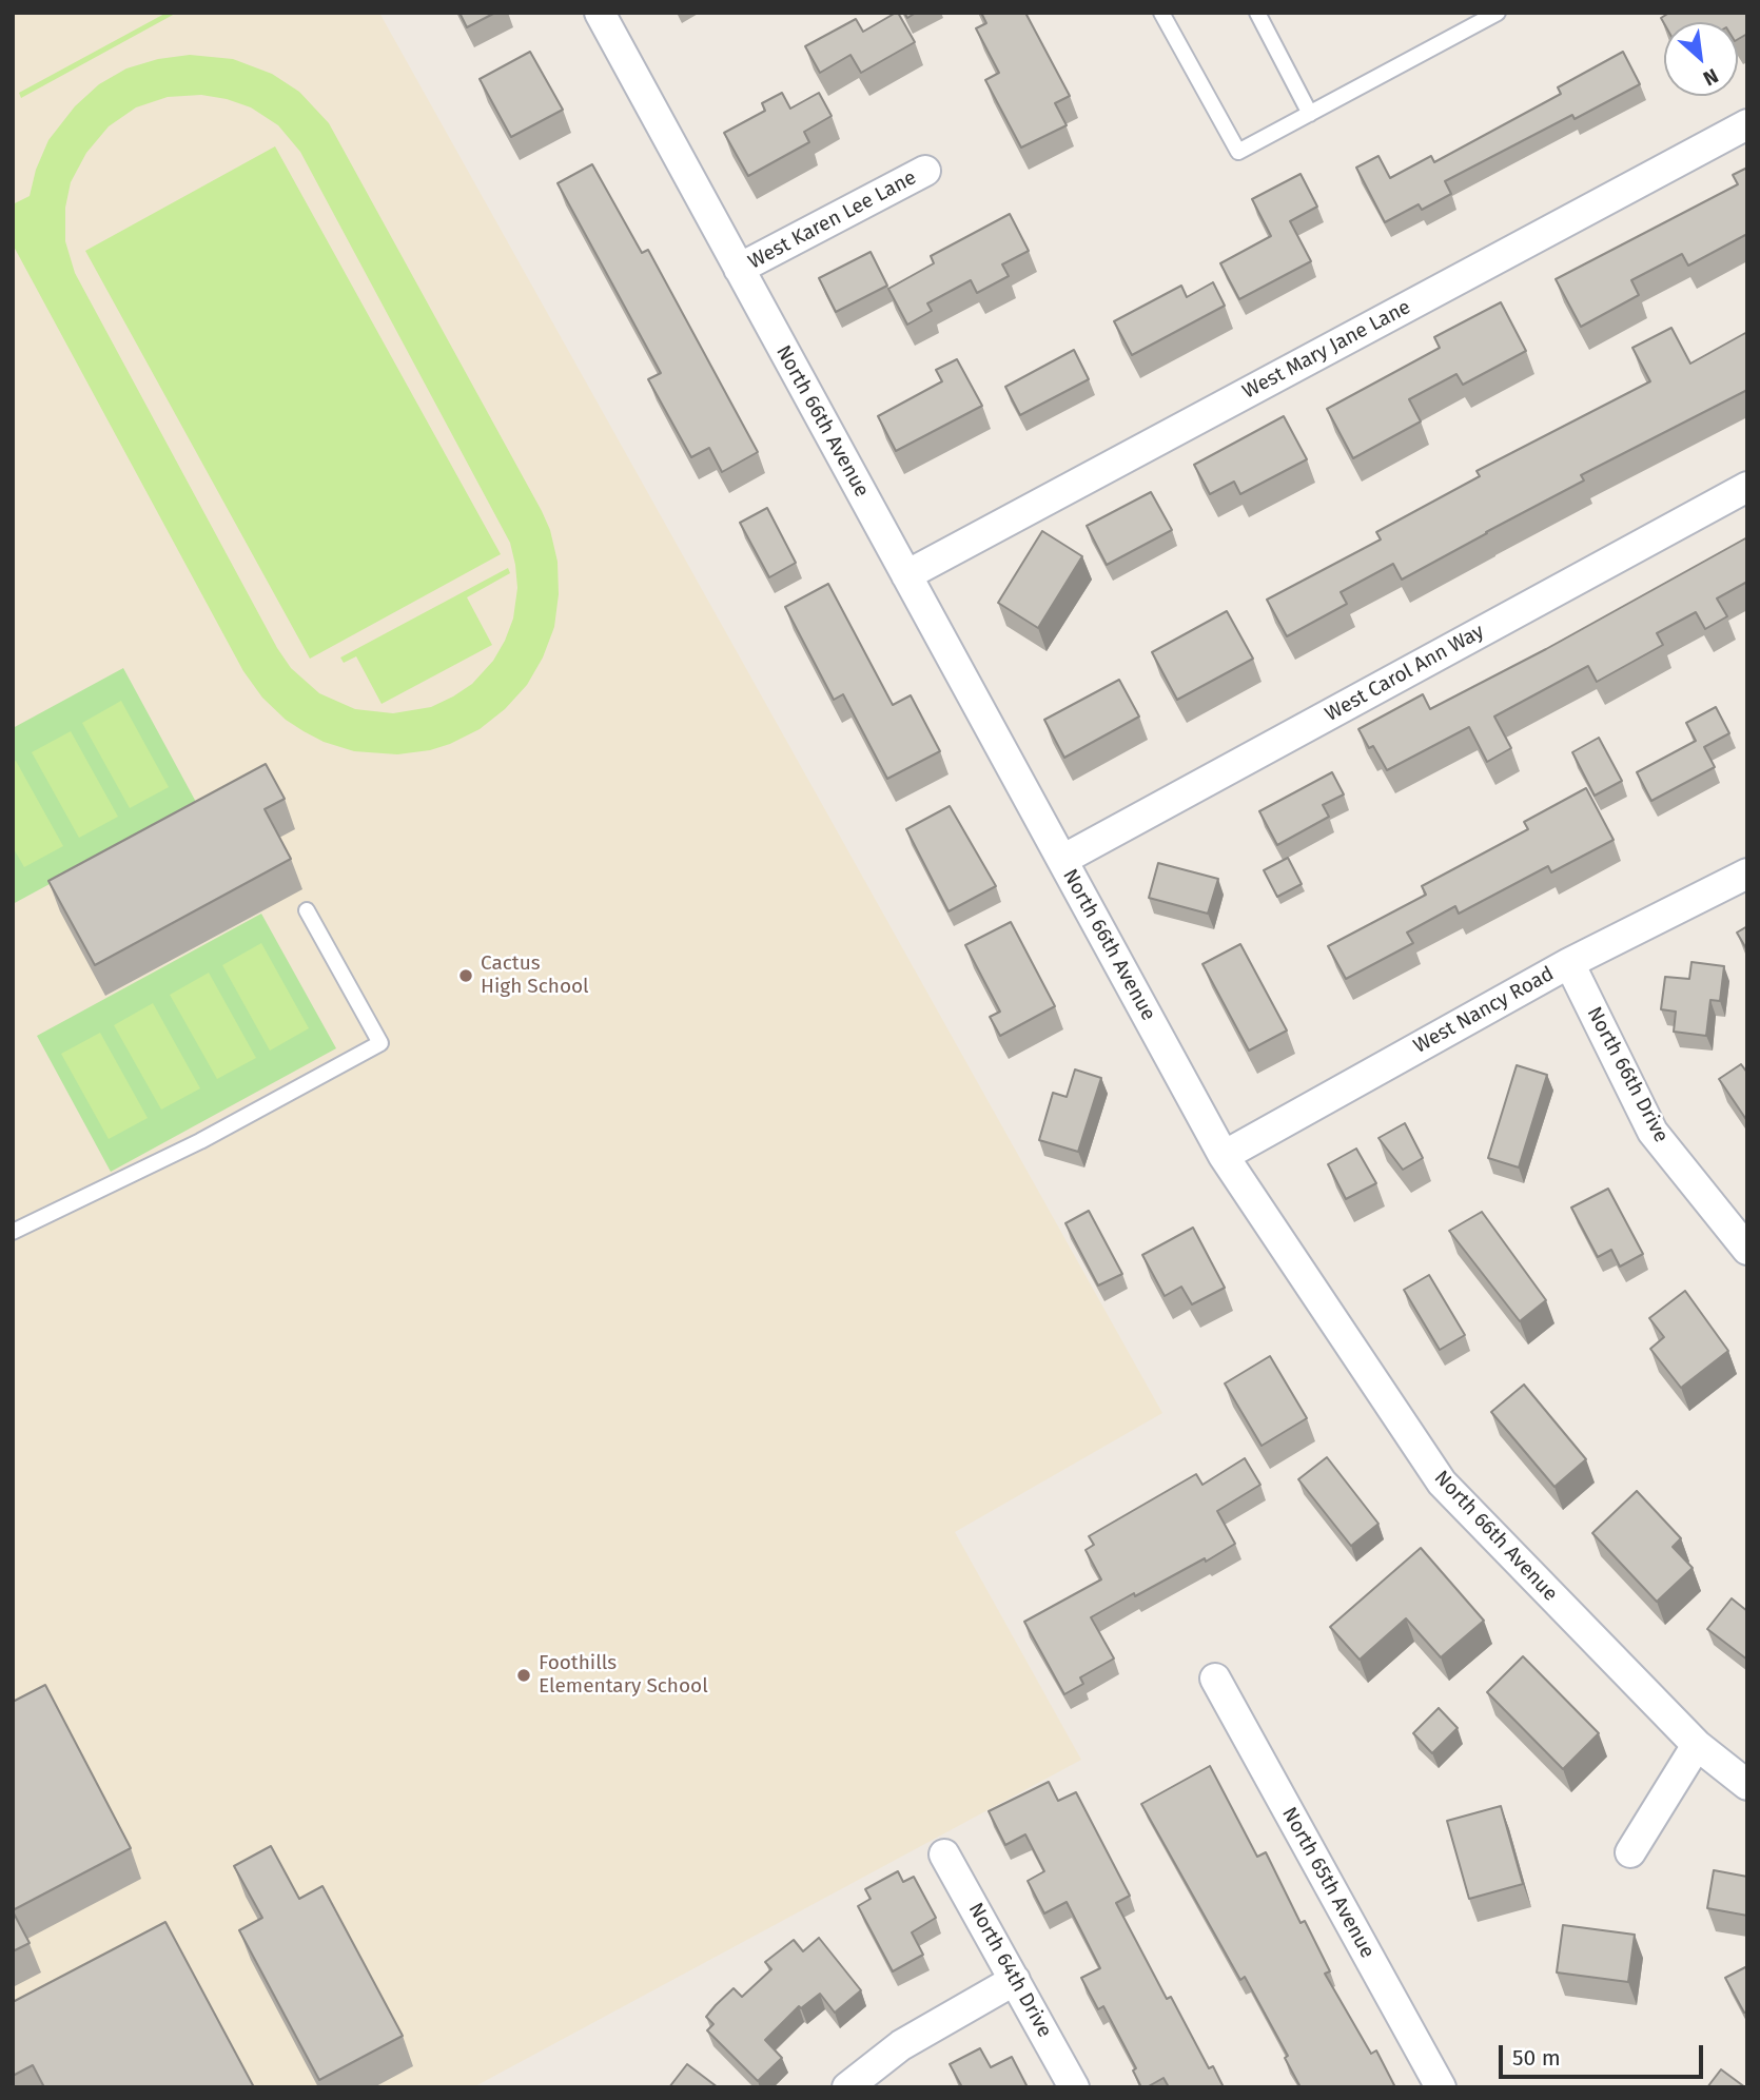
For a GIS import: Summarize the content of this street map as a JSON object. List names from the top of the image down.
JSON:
{
  "streets": {
    "street": [
      "West Karen Lee Lane",
      "West Mary Jane Lane",
      "North 66th Avenue",
      "West Carol Ann Way",
      "West Nancy Road",
      "North 66th Drive",
      "North 65th Avenue",
      "North 64th Drive"
    ]
  },
  "crossings": [
    ["West Karen Lee Lane", "North 66th Avenue"],
    ["West Mary Jane Lane", "North 66th Avenue"],
    ["North 66th Avenue", "West Carol Ann Way"],
    ["North 66th Avenue", "West Nancy Road"],
    ["West Nancy Road", "North 66th Drive"]
  ],
  "places": ["Cactus High School", "Foothills Elementary School"],
  "scale_bar": "50 m",
  "north": "bottom right"
}
